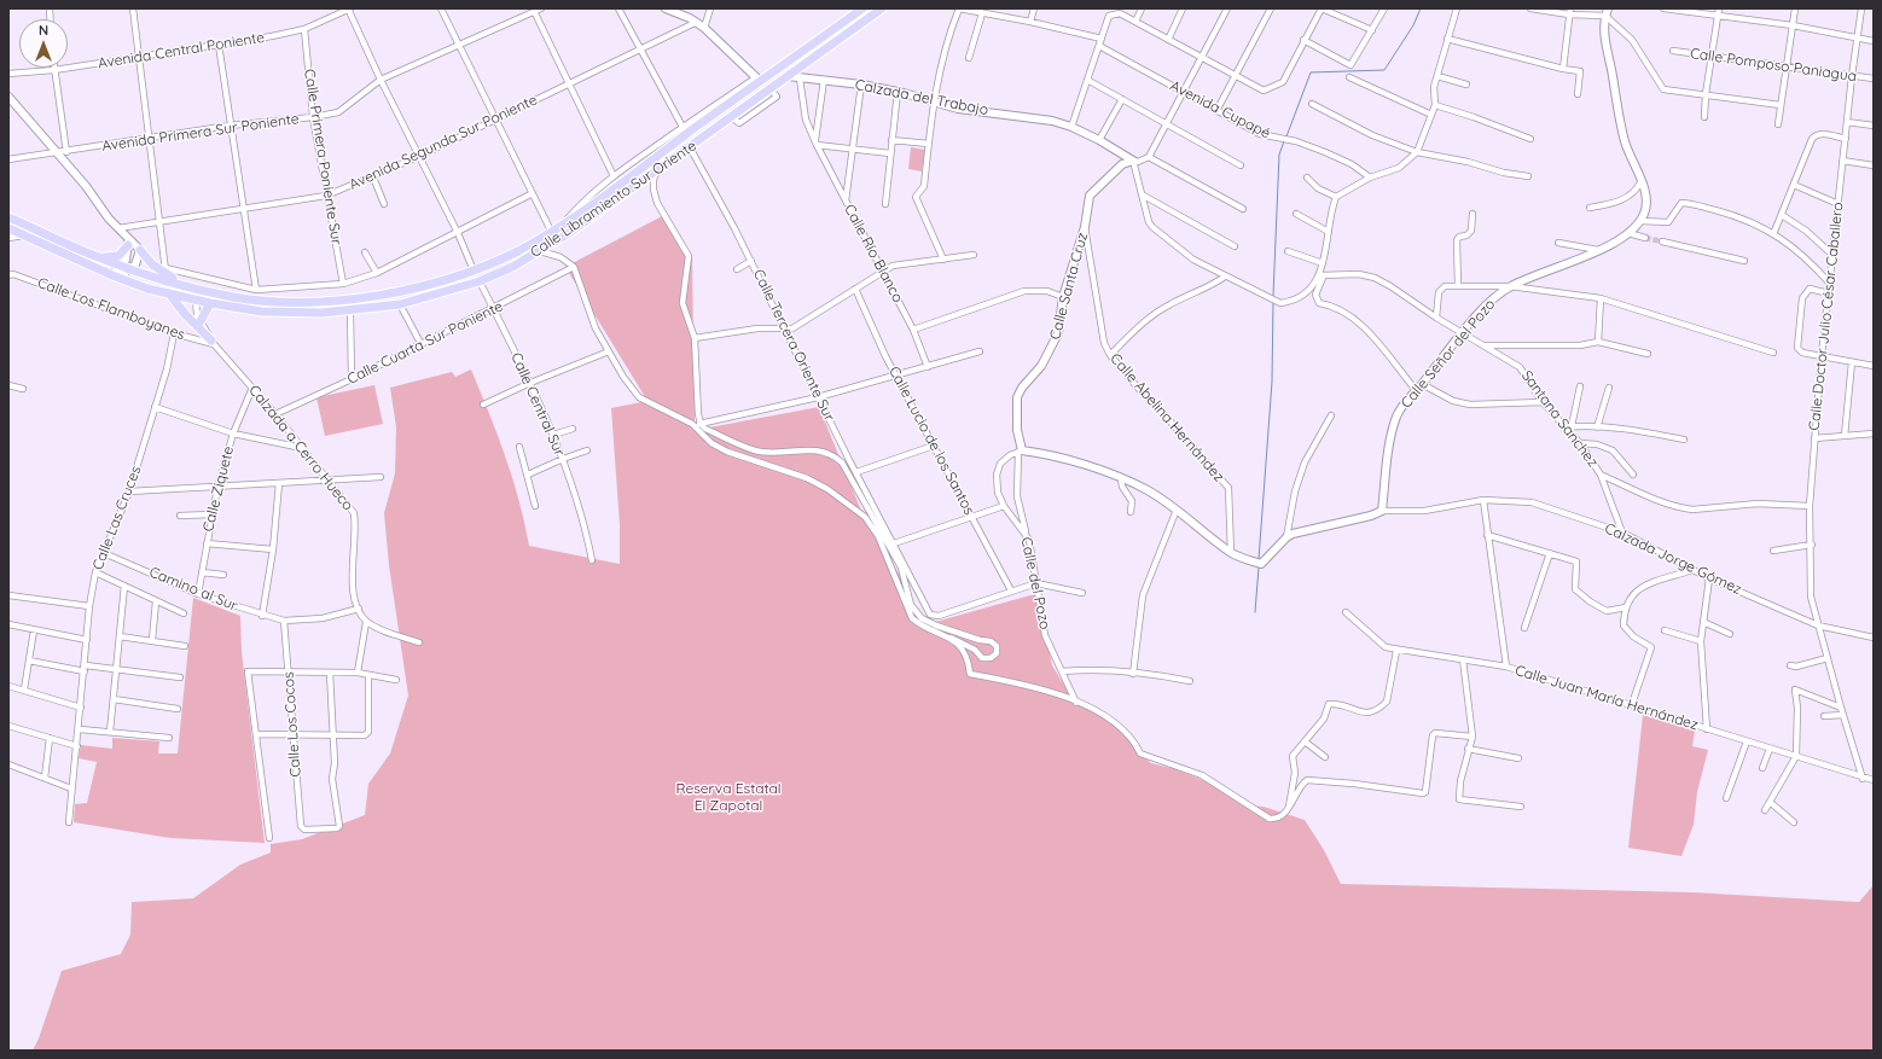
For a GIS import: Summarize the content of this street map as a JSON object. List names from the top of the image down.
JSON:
{
  "streets": {
    "main road": ["Calle Libramiento Sur Oriente"],
    "street": [
      "Avenida Central Poniente",
      "Calle Pomposo Paniagua",
      "Calzada del Trabajo",
      "Avenida Cupapé",
      "Avenida Primera Sur Poniente",
      "Avenida Segunda Sur Poniente",
      "Calle Primera Poniente Sur",
      "Calle Río Blanco",
      "Calle Santa Cruz",
      "Calle Los Flamboyanes",
      "Calle Doctor Julio César Caballero",
      "Calle Cuarta Sur Poniente",
      "Calle Tercera Oriente Sur",
      "Calle Señor del Pozo",
      "Calle Central Sur",
      "Calle Abelina Hernández",
      "Santana Sanchez",
      "Calle Lucio de los Santos",
      "Calzada a Cerro Hueco",
      "Calle Ziquete",
      "Calle Las Cruces",
      "Calzada Jorge Gómez",
      "Calle del Pozo",
      "Camino al Sur",
      "Calle Juan María Hernández",
      "Calle Los Cocos"
    ]
  },
  "crossings": [
    ["Avenida Central Poniente", "Calle Primera Poniente Sur"],
    ["Calle Pomposo Paniagua", "Calle Doctor Julio César Caballero"],
    ["Calzada del Trabajo", "Calle Libramiento Sur Oriente"],
    ["Calzada del Trabajo", "Calle Río Blanco"],
    ["Calzada del Trabajo", "Calle Santa Cruz"],
    ["Avenida Primera Sur Poniente", "Calle Primera Poniente Sur"],
    ["Avenida Segunda Sur Poniente", "Calle Primera Poniente Sur"],
    ["Calle Libramiento Sur Oriente", "Calle Tercera Oriente Sur"],
    ["Calle Libramiento Sur Oriente", "Calle Central Sur"],
    ["Calle Libramiento Sur Oriente", "Calzada a Cerro Hueco"],
    ["Calle Santa Cruz", "Calle Abelina Hernández"],
    ["Calle Santa Cruz", "Calle del Pozo"],
    ["Calle Los Flamboyanes", "Calzada a Cerro Hueco"],
    ["Calle Los Flamboyanes", "Calle Las Cruces"],
    ["Calle Doctor Julio César Caballero", "Calzada Jorge Gómez"],
    ["Calle Doctor Julio César Caballero", "Calle Juan María Hernández"],
    ["Calle Cuarta Sur Poniente", "Calle Central Sur"],
    ["Calle Cuarta Sur Poniente", "Calzada a Cerro Hueco"],
    ["Calle Tercera Oriente Sur", "Calle Lucio de los Santos"],
    ["Calle Señor del Pozo", "Santana Sanchez"],
    ["Calle Señor del Pozo", "Calzada Jorge Gómez"],
    ["Santana Sanchez", "Calzada Jorge Gómez"],
    ["Calzada a Cerro Hueco", "Calle Ziquete"],
    ["Calzada a Cerro Hueco", "Camino al Sur"],
    ["Calle Ziquete", "Camino al Sur"],
    ["Calle Las Cruces", "Camino al Sur"],
    ["Camino al Sur", "Calle Los Cocos"]
  ],
  "parks": ["Reserva Estatal El Zapotal"],
  "north": "top"
}
